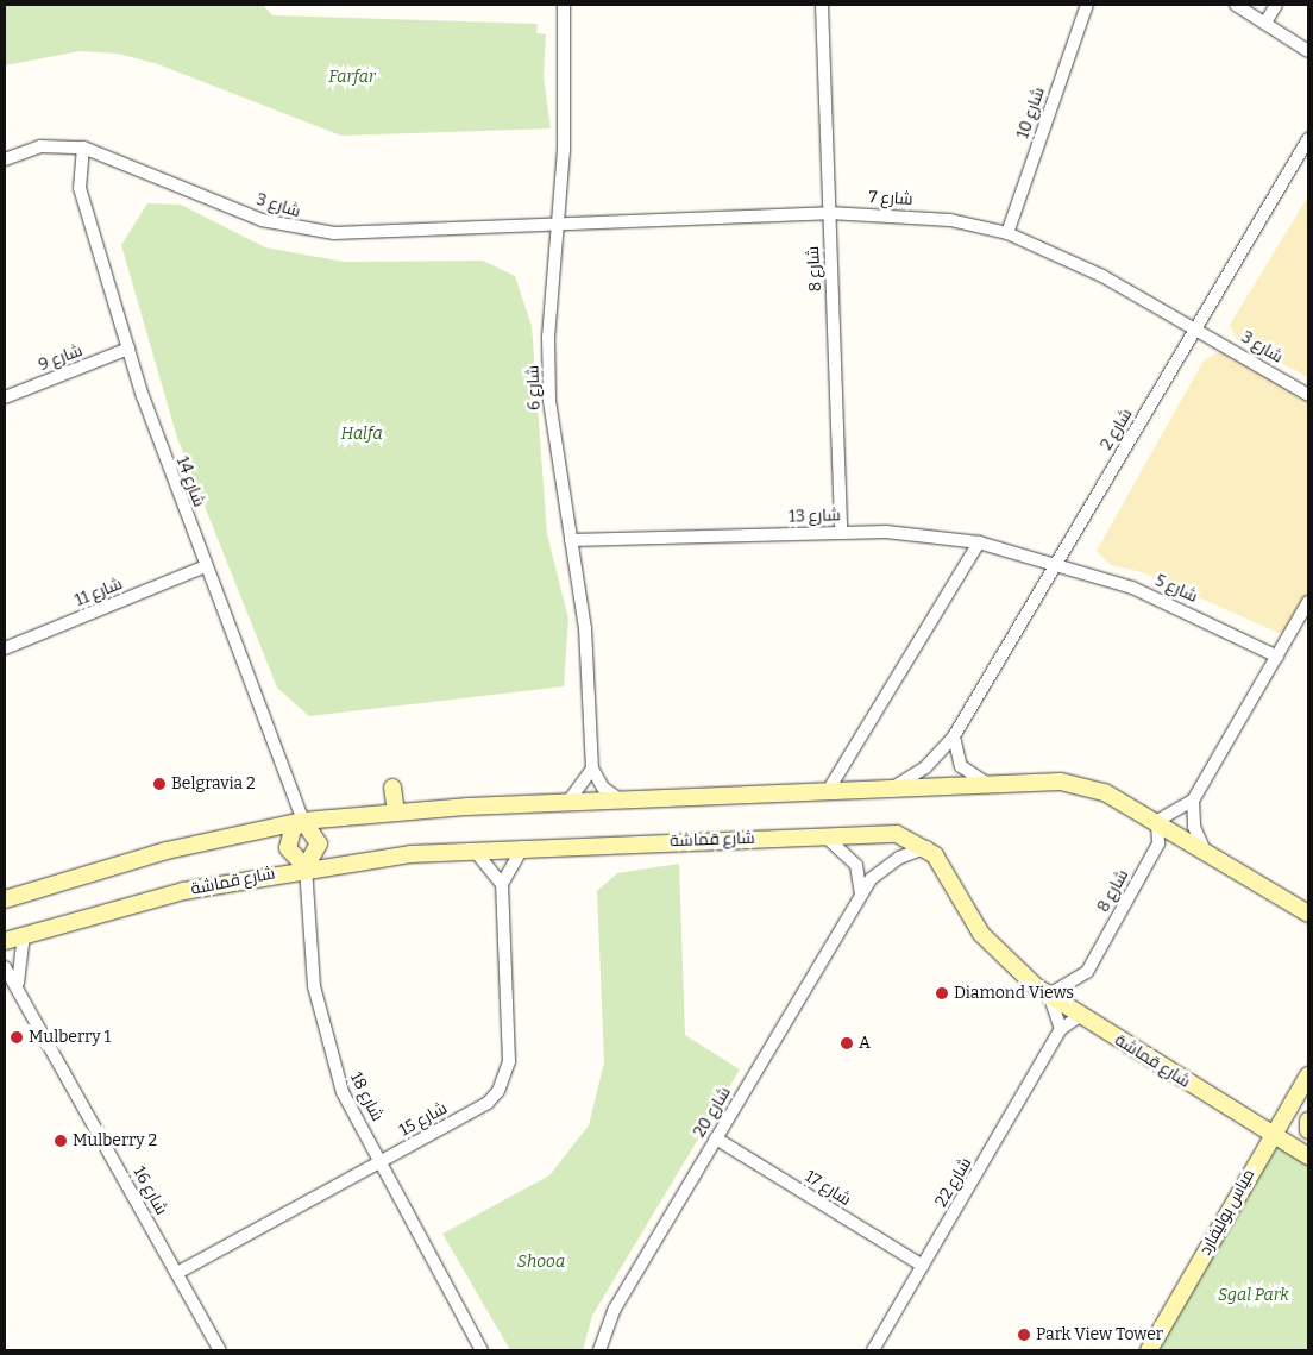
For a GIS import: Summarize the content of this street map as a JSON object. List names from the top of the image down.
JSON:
{
  "streets": {
    "street": [
      "شارع 10",
      "شارع 7",
      "شارع 3",
      "شارع 8",
      "شارع 9",
      "شارع 6",
      "شارع 2",
      "شارع 14",
      "شارع 13",
      "شارع 5",
      "شارع 11",
      "شارع قماشة",
      "شارع 18",
      "شارع 20",
      "شارع 15",
      "شارع 22",
      "شارع 17",
      "شارع 16",
      "مياس بوليفارد"
    ]
  },
  "crossings": [
    ["شارع 10", "شارع 7"],
    ["شارع 7", "شارع 3"],
    ["شارع 7", "شارع 8"],
    ["شارع 7", "شارع 6"],
    ["شارع 7", "شارع 2"],
    ["شارع 3", "شارع 6"],
    ["شارع 3", "شارع 2"],
    ["شارع 3", "شارع 14"],
    ["شارع 8", "شارع 13"],
    ["شارع 8", "شارع قماشة"],
    ["شارع 9", "شارع 14"],
    ["شارع 6", "شارع 13"],
    ["شارع 2", "شارع 13"],
    ["شارع 2", "شارع 5"],
    ["شارع 14", "شارع 11"],
    ["شارع 13", "شارع 5"],
    ["شارع قماشة", "شارع 18"],
    ["شارع قماشة", "شارع 20"],
    ["شارع قماشة", "شارع 22"],
    ["شارع قماشة", "مياس بوليفارد"],
    ["شارع 18", "شارع 15"],
    ["شارع 20", "شارع 17"],
    ["شارع 15", "شارع 16"],
    ["شارع 22", "شارع 17"]
  ],
  "parks": [
    "Farfar",
    "Halfa",
    "Shooa",
    "Sgal Park"
  ],
  "places": [
    "Belgravia 2",
    "Diamond Views",
    "Mulberry 1",
    "A",
    "Mulberry 2",
    "Park View Tower"
  ]
}
